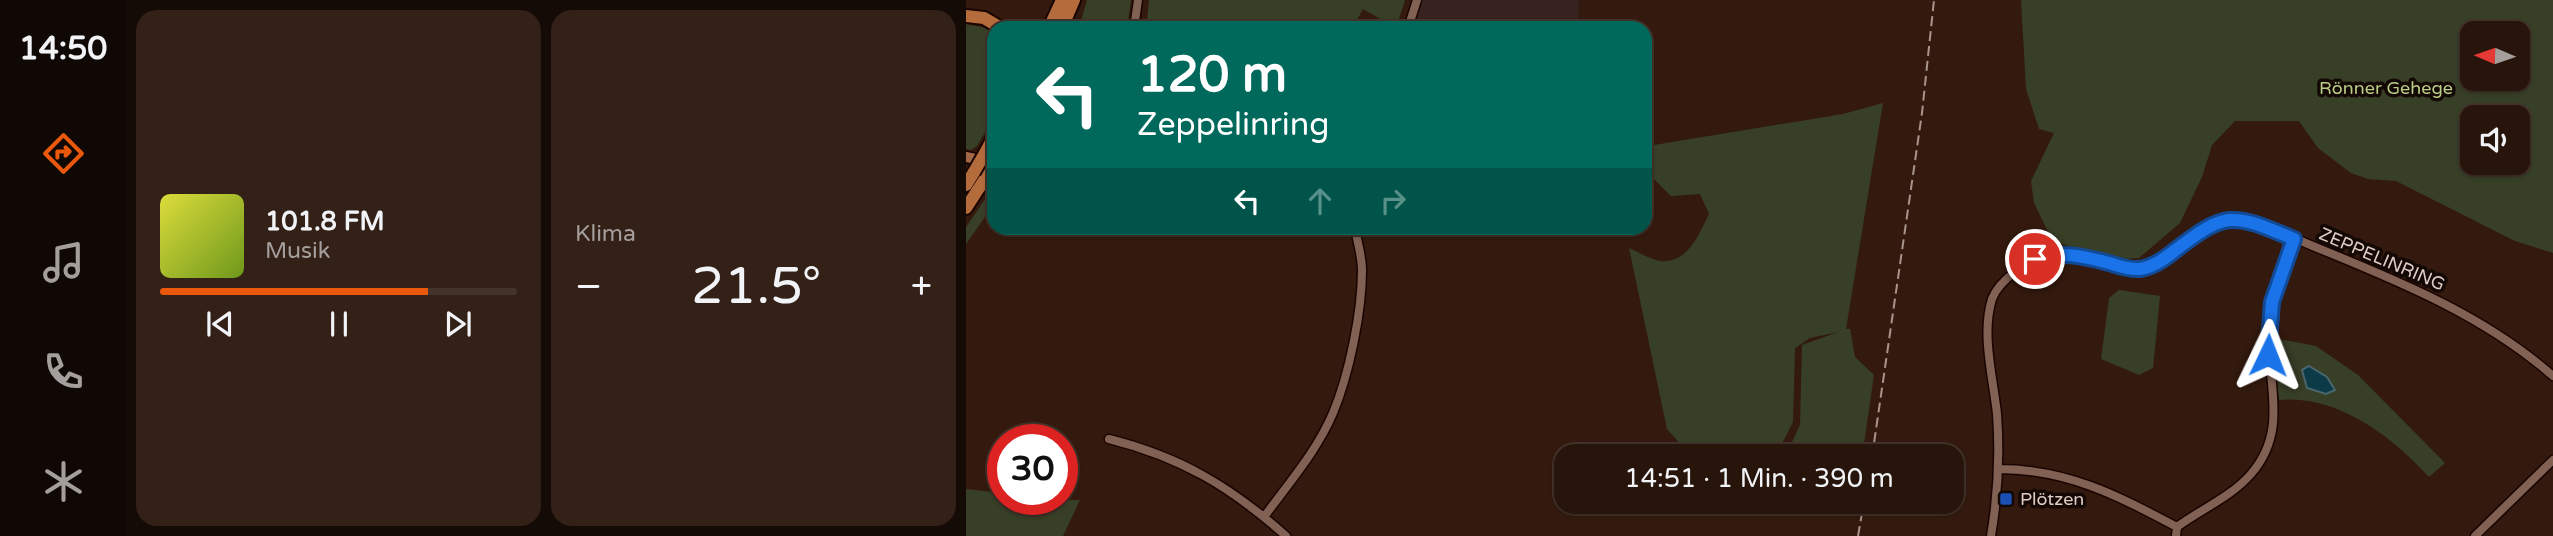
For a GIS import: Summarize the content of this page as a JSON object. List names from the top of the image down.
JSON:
{
  "streets": {
    "street": ["ZEPPELINRING"]
  },
  "parks": ["Rönner Gehege"],
  "places": {
    "transit": ["Plötzen"]
  },
  "north": "left",
  "page": {
    "tabs": "14:50",
    "tile": "Klima",
    "turn": ["120 m", "Zeppelinring"],
    "song": ["101.8 FM", "Musik"],
    "heat": ["−", "21.5°", "+"],
    "limit": "30",
    "trip": "14:51 · 1 Min. · 390 m"
  }
}
